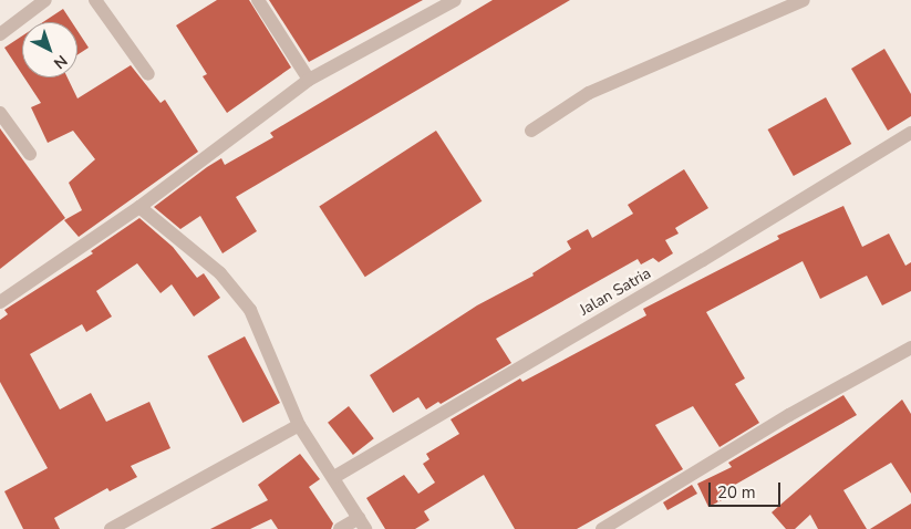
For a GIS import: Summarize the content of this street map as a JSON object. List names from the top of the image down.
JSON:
{
  "streets": {
    "street": ["Jalan Satria"]
  },
  "scale_bar": "20 m",
  "north": "bottom right"
}
